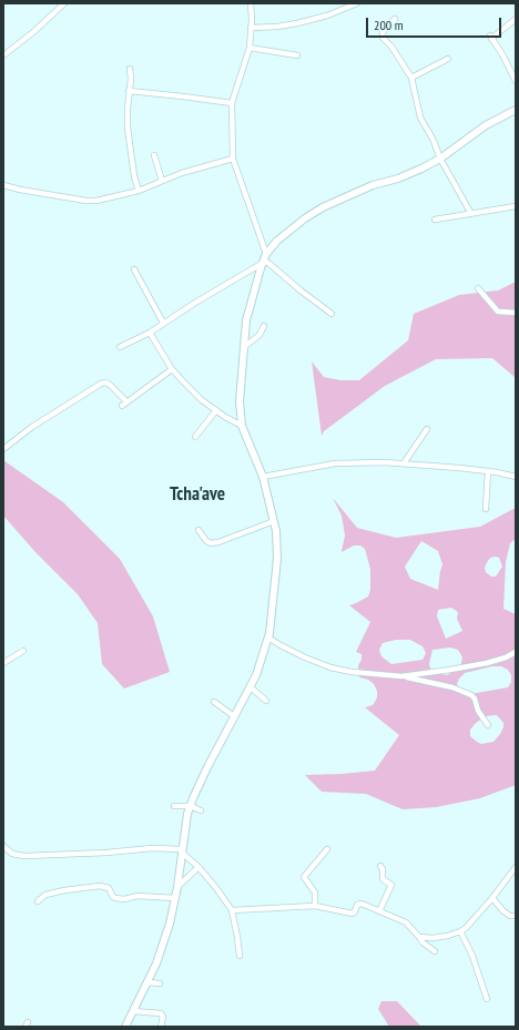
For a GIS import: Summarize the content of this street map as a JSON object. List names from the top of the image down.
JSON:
{
  "districts": ["Tcha'ave"],
  "scale_bar": "200 m"
}
